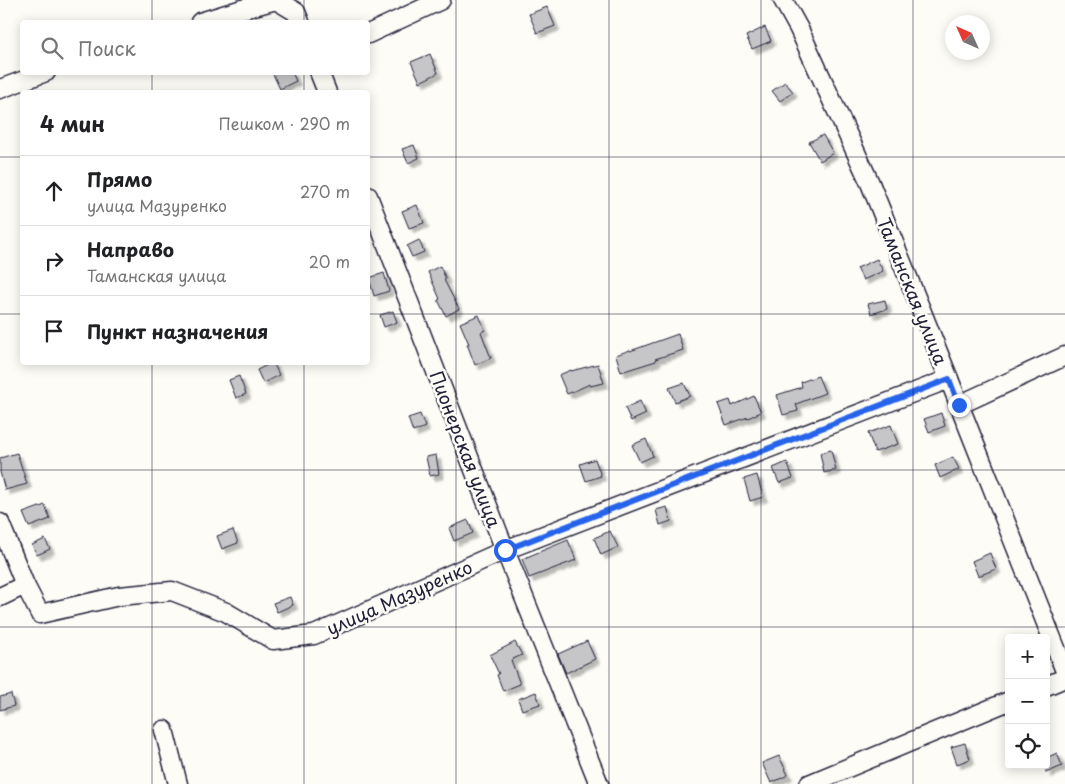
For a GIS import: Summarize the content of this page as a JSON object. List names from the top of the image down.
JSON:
{
  "streets": {
    "street": ["Таманская улица", "Пионерская улица", "улица Мазуренко"]
  },
  "crossings": [
    ["Таманская улица", "улица Мазуренко"],
    ["Пионерская улица", "улица Мазуренко"]
  ],
  "north": "top left",
  "page": {
    "search": "Поиск",
    "heading": ["4 мин", "Пешком · 290 m"],
    "list": [
      ["Прямо", "улица Мазуренко", "270 m"],
      ["Направо", "Таманская улица", "20 m"],
      "Пункт назначения"
    ],
    "map_buttons": ["+", "−"]
  }
}
